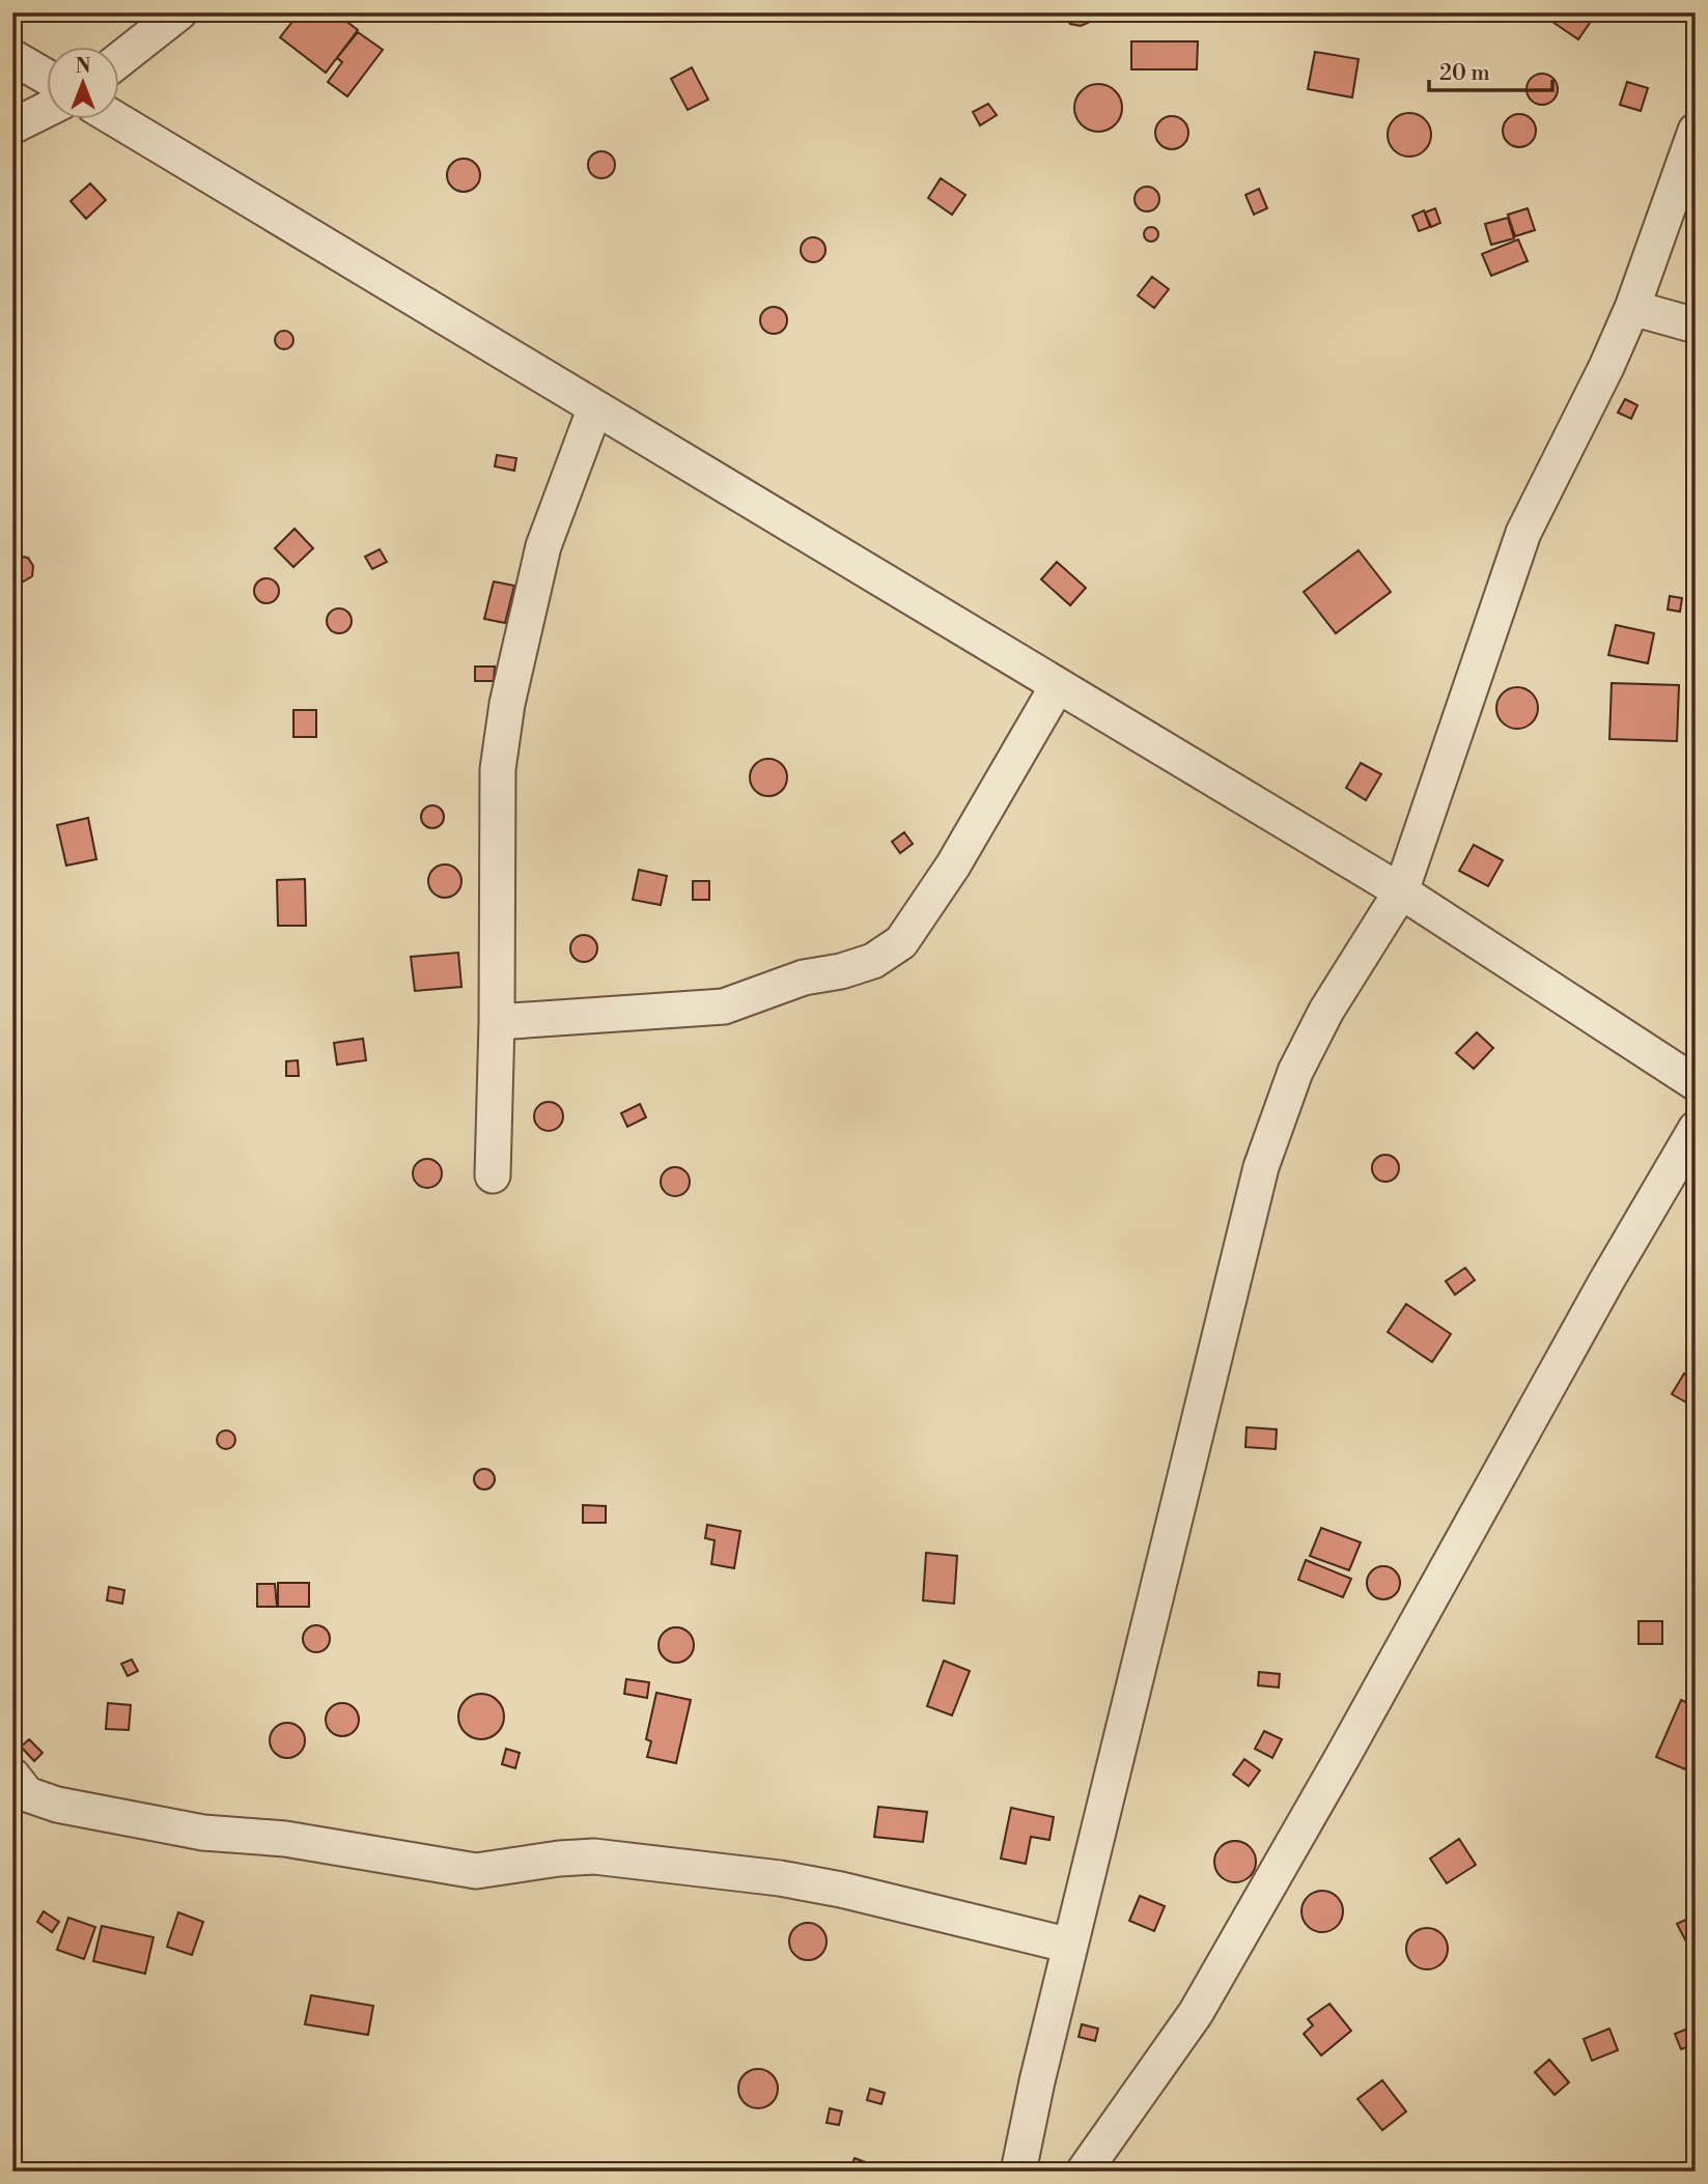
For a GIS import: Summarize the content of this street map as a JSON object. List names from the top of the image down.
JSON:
{
  "scale_bar": "20 m",
  "north": "top"
}
